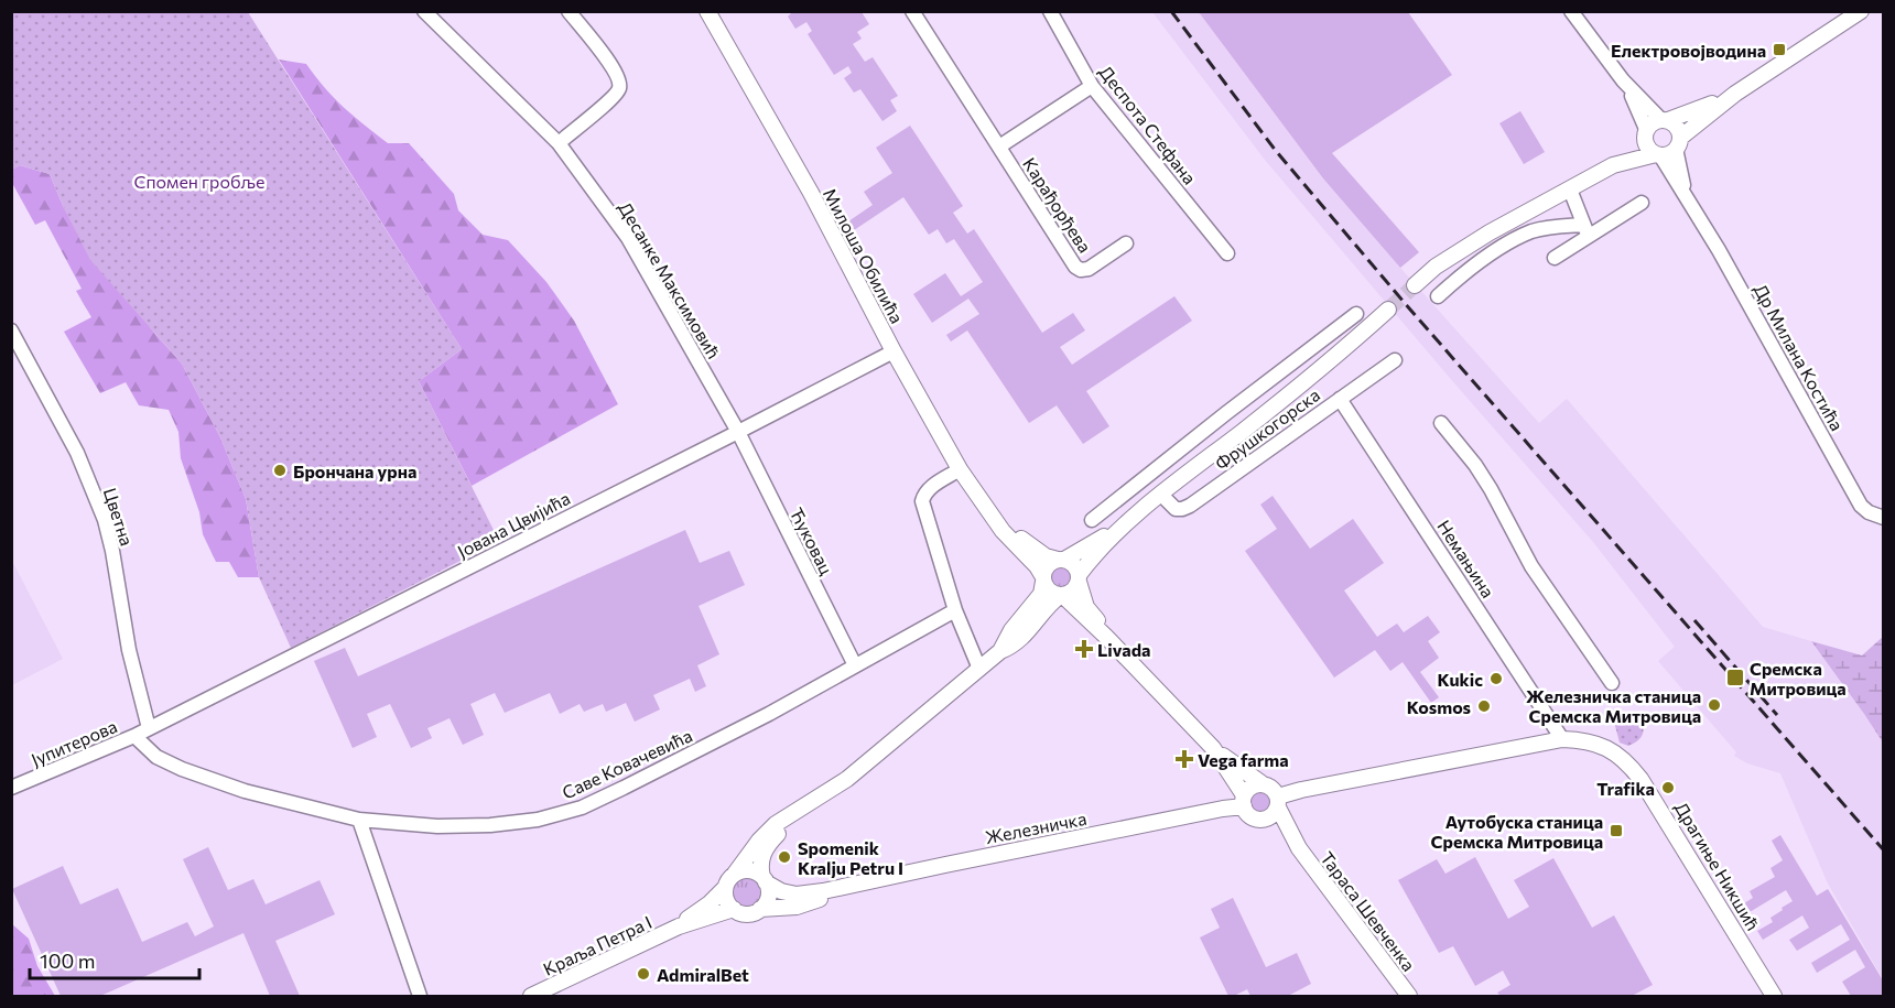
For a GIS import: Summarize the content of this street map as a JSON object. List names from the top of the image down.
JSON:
{
  "streets": {
    "street": [
      "Деспота Стефана",
      "Карађорђева",
      "Милоша Обилића",
      "Десанке Максимовић",
      "Др Милана Костића",
      "Фрушкогорска",
      "Цветна",
      "Јована Цвијића",
      "Ћуковац",
      "Немањина",
      "Јупитерова",
      "Саве Ковачевића",
      "Железничка",
      "Драгиње Никшић",
      "Тараса Шевченка",
      "Краља Петра I"
    ]
  },
  "crossings": [
    ["Деспота Стефана", "Карађорђева"],
    ["Милоша Обилића", "Фрушкогорска"],
    ["Милоша Обилића", "Јована Цвијића"],
    ["Десанке Максимовић", "Јована Цвијића"],
    ["Десанке Максимовић", "Ћуковац"],
    ["Фрушкогорска", "Немањина"],
    ["Цветна", "Јована Цвијића"],
    ["Цветна", "Јупитерова"],
    ["Јована Цвијића", "Ћуковац"],
    ["Јована Цвијића", "Јупитерова"],
    ["Ћуковац", "Саве Ковачевића"],
    ["Немањина", "Драгиње Никшић"],
    ["Јупитерова", "Саве Ковачевића"],
    ["Железничка", "Тараса Шевченка"],
    ["Железничка", "Краља Петра I"]
  ],
  "parks": ["Спомен гробље"],
  "places": {
    "transit": ["Електровојводина", "Сремска Митровица", "Аутобуска станица Сремска Митровица"],
    "other": [
      "Брончана урна",
      "Kukic",
      "Железничка станица Сремска Митровица",
      "Kosmos",
      "Trafika",
      "Spomenik Kralju Petru I",
      "AdmiralBet"
    ],
    "health": ["Livada", "Vega farma"]
  },
  "scale_bar": "100 m"
}
